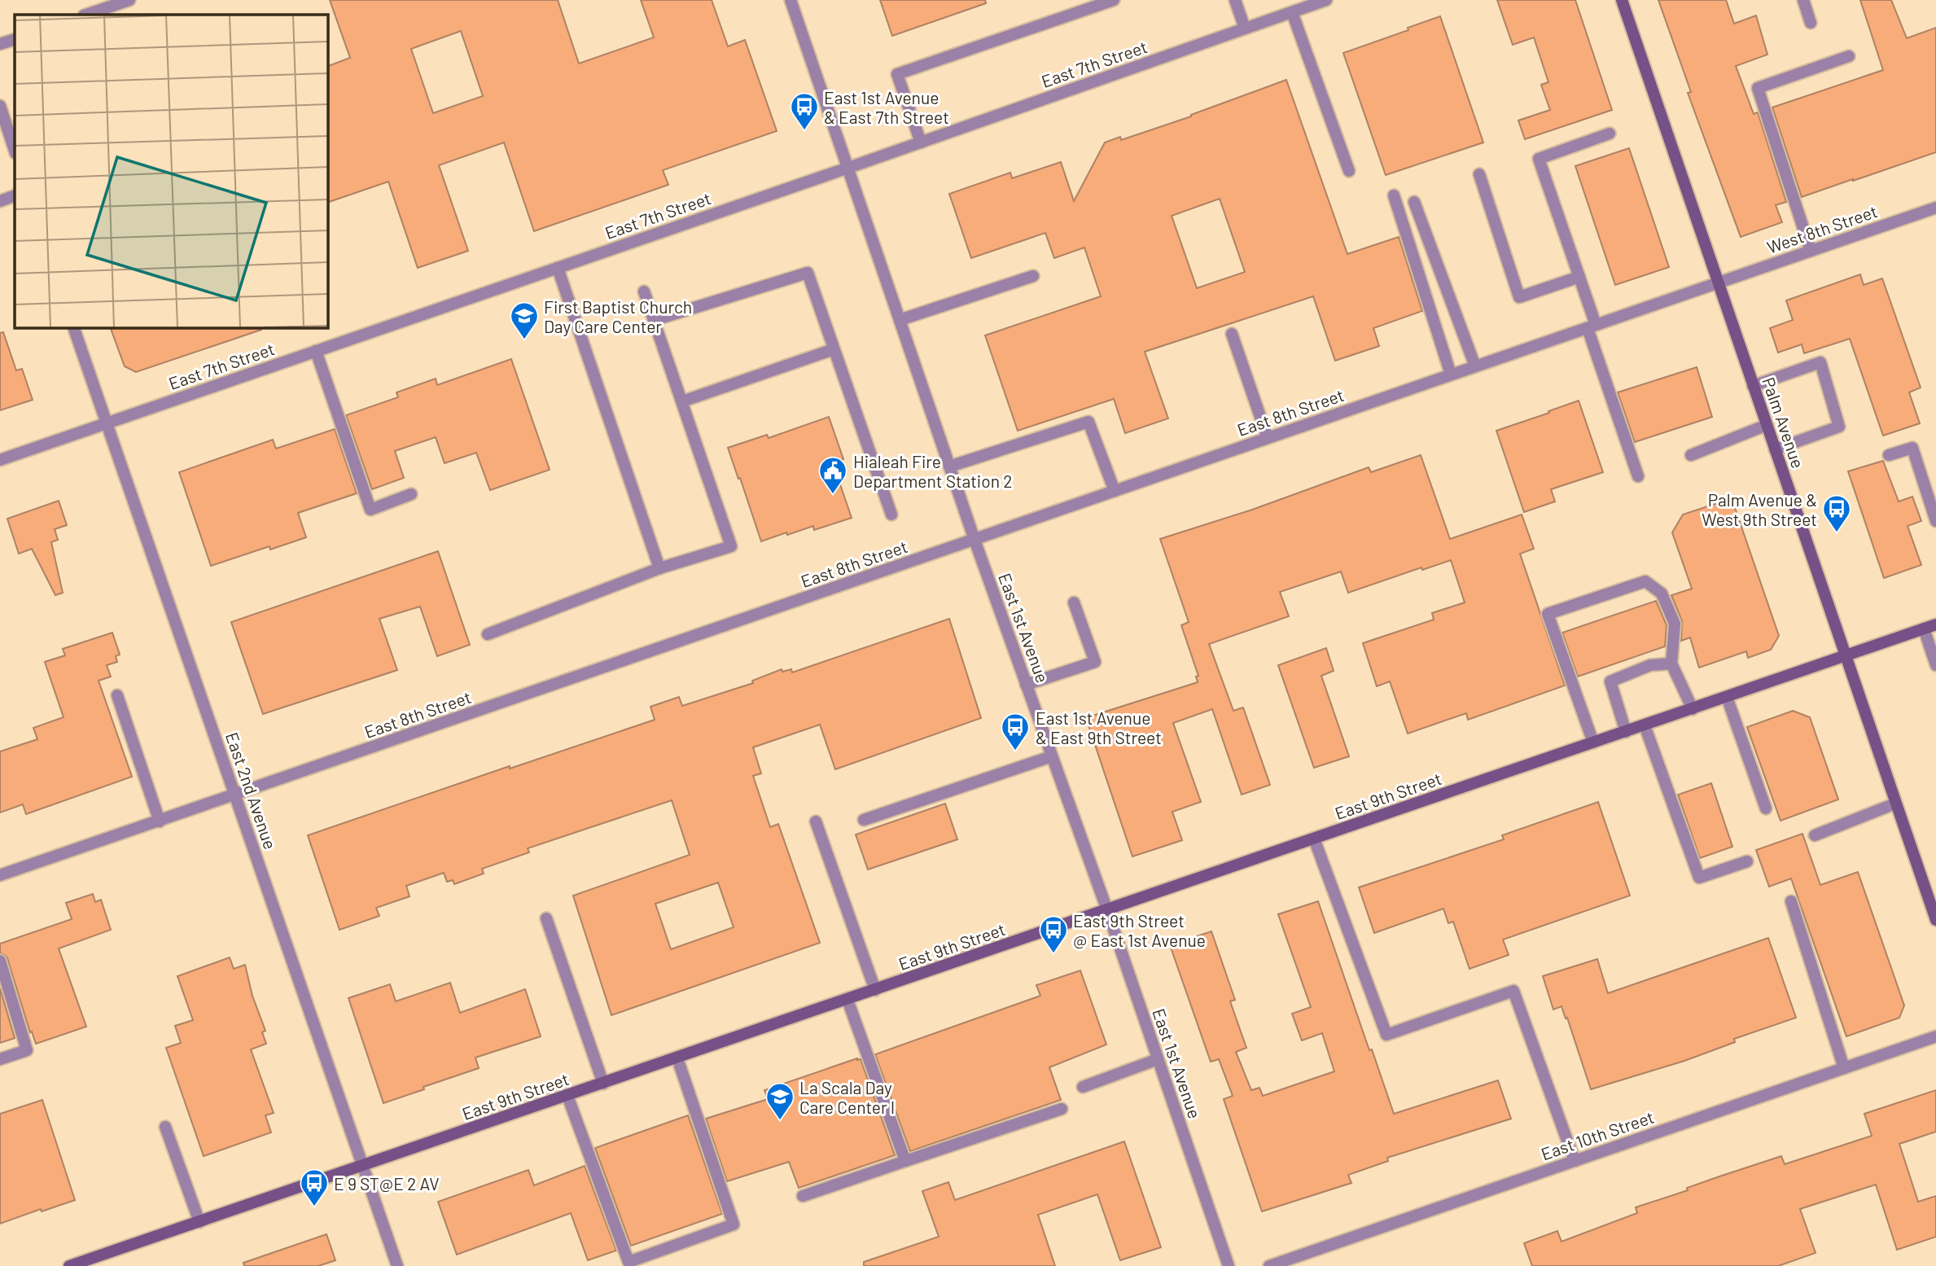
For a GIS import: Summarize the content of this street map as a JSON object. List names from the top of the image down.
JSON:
{
  "streets": {
    "main road": ["Palm Avenue", "East 9th Street"],
    "street": [
      "East 7th Street",
      "West 8th Street",
      "East 8th Street",
      "East 1st Avenue",
      "East 2nd Avenue",
      "East 10th Street"
    ]
  },
  "crossings": [
    ["East 7th Street", "East 1st Avenue"],
    ["East 7th Street", "East 2nd Avenue"],
    ["West 8th Street", "East 8th Street"],
    ["West 8th Street", "Palm Avenue"],
    ["East 8th Street", "Palm Avenue"],
    ["East 8th Street", "East 1st Avenue"],
    ["East 8th Street", "East 2nd Avenue"],
    ["Palm Avenue", "East 9th Street"],
    ["East 1st Avenue", "East 9th Street"],
    ["East 2nd Avenue", "East 9th Street"]
  ],
  "places": {
    "bus stop": [
      "East 1st Avenue & East 7th Street",
      "Palm Avenue & West 9th Street",
      "East 1st Avenue & East 9th Street",
      "East 9th Street @ East 1st Avenue",
      "E 9 ST@E 2 AV"
    ],
    "school or university": ["First Baptist Church Day Care Center", "La Scala Day Care Center I"],
    "public building": ["Hialeah Fire Department Station 2"]
  }
}
